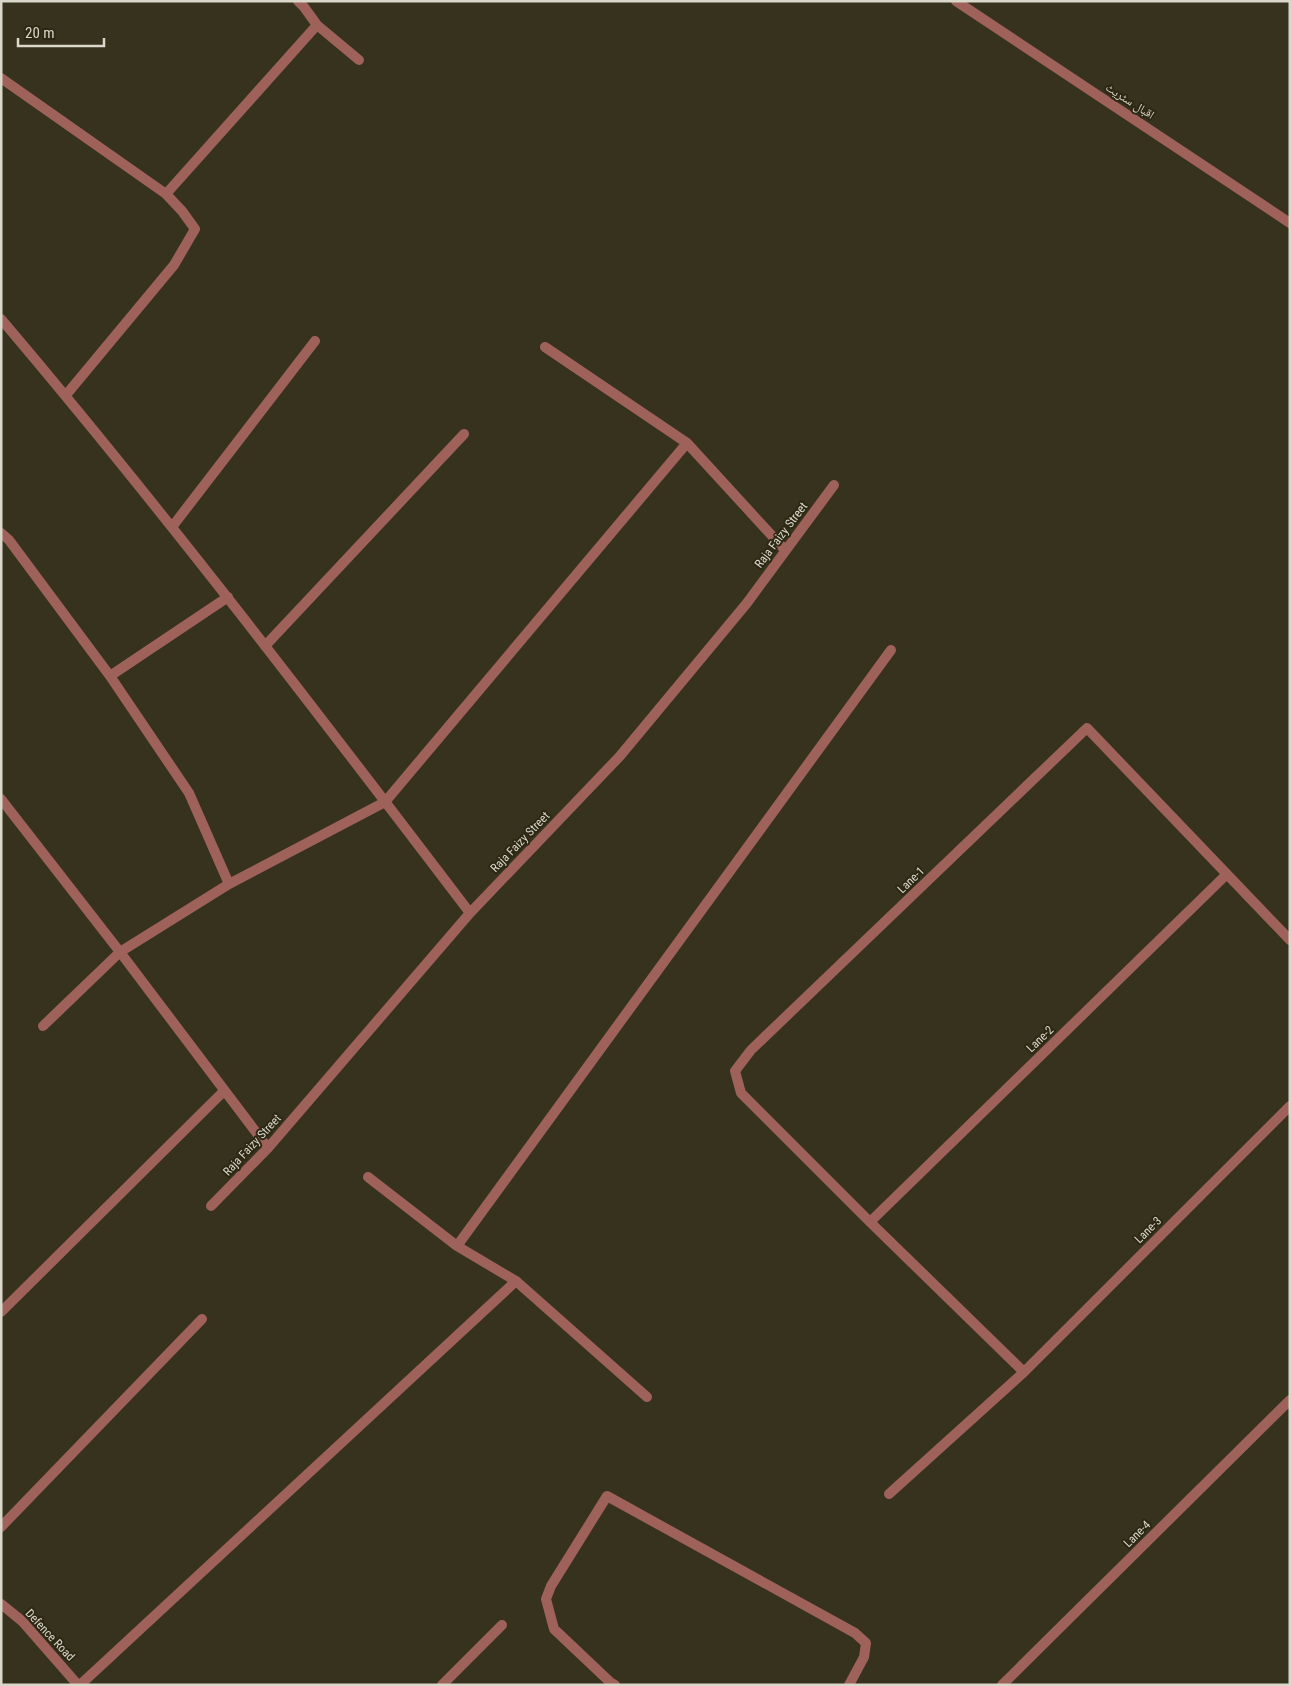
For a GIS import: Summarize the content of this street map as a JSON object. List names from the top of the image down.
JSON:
{
  "streets": {
    "street": [
      "اقبال سٹریٹ",
      "Raja Faizy Street",
      "Lane-1",
      "Lane-2",
      "Lane-3",
      "Lane-4",
      "Defence Road"
    ]
  },
  "crossings": [
    ["Lane-1", "Lane-2"]
  ],
  "scale_bar": "20 m"
}
